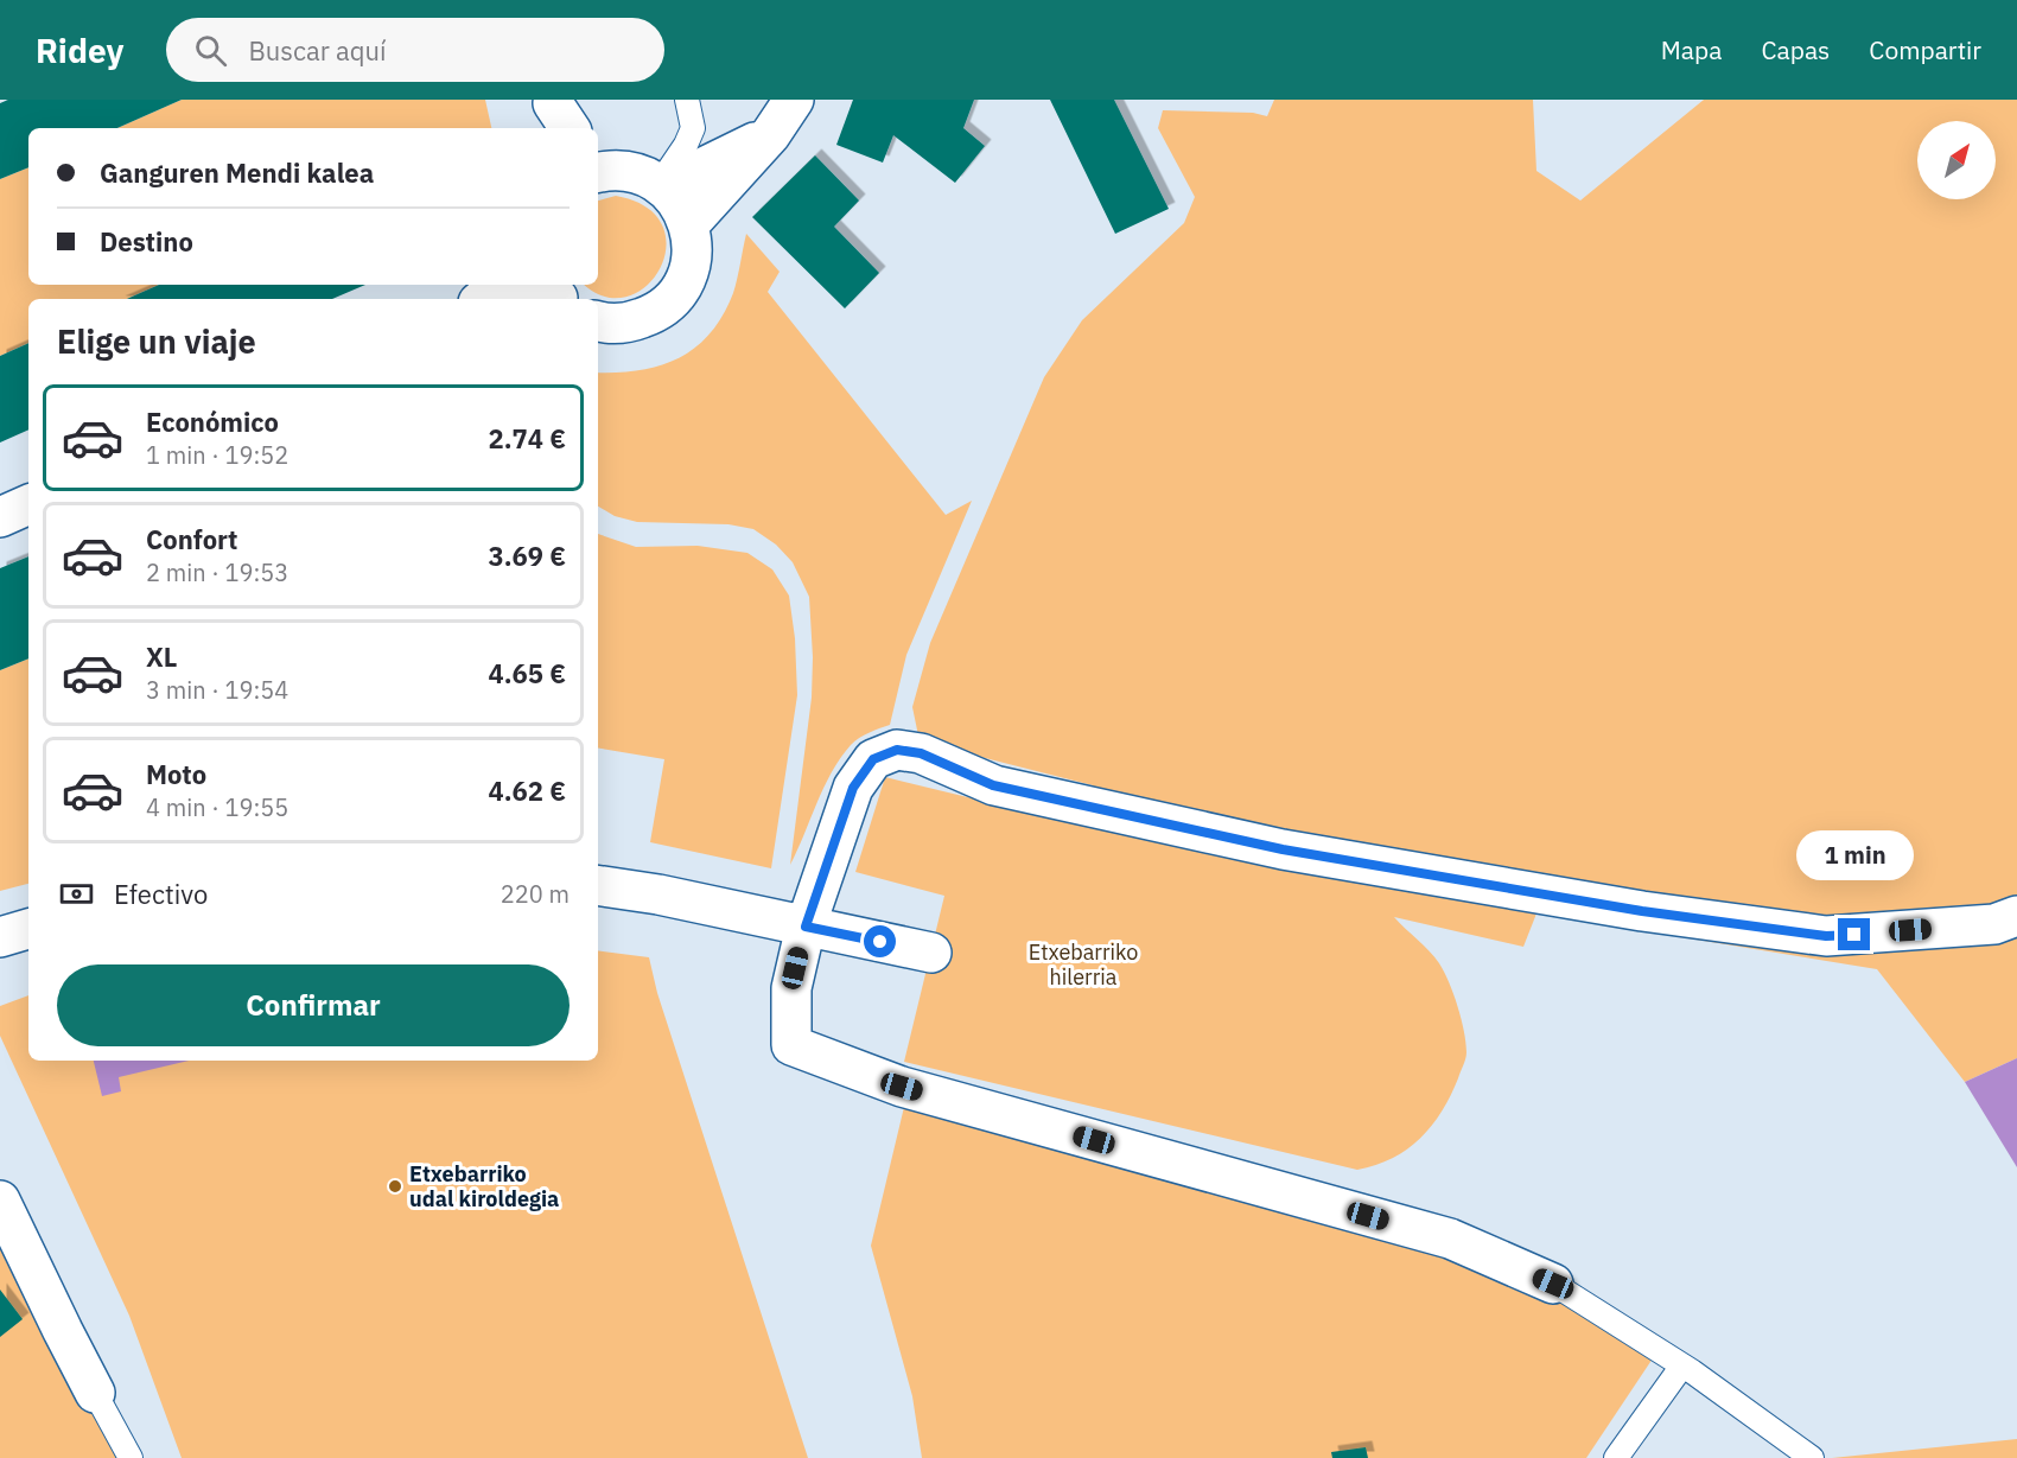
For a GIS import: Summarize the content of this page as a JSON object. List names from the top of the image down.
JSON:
{
  "parks": ["Etxebarriko hilerria"],
  "places": ["Etxebarriko udal kiroldegia"],
  "north": "top right",
  "page": {
    "header": "Ridey",
    "search": "Buscar aquí",
    "nav": ["Mapa", "Capas", "Compartir"],
    "banner": ["Ganguren Mendi kalea", "Destino"],
    "heading": "Elige un viaje",
    "list": [
      {
        "name": "Económico",
        "note": "1 min · 19:52",
        "value": "2.74 €"
      },
      {
        "name": "Confort",
        "note": "2 min · 19:53",
        "value": "3.69 €"
      },
      {
        "name": "XL",
        "note": "3 min · 19:54",
        "value": "4.65 €"
      },
      {
        "name": "Moto",
        "note": "4 min · 19:55",
        "value": "4.62 €"
      }
    ],
    "bubble": "1 min",
    "pay": ["Efectivo", "220 m"],
    "buttons": "Confirmar"
  }
}
